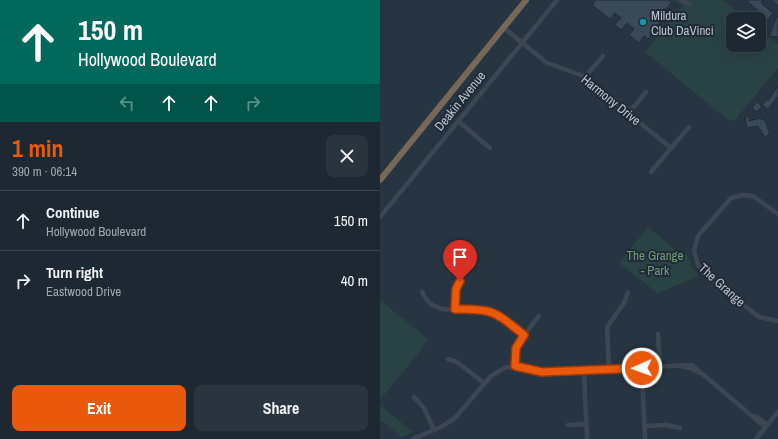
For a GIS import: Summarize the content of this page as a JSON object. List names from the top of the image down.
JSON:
{
  "streets": {
    "highway": ["Deakin Avenue"],
    "street": ["Harmony Drive", "The Grange"]
  },
  "crossings": [
    ["Harmony Drive", "Deakin Avenue"]
  ],
  "parks": ["The Grange - Park"],
  "places": ["Mildura Club DaVinci"],
  "page": {
    "turn": ["150 m", "Hollywood Boulevard"],
    "heading": ["1 min", "390 m · 06:14"],
    "list": [
      {
        "name": "Continue",
        "note": "Hollywood Boulevard",
        "value": "150 m"
      },
      {
        "name": "Turn right",
        "note": "Eastwood Drive",
        "value": "40 m"
      }
    ],
    "buttons": ["Exit", "Share"]
  }
}
